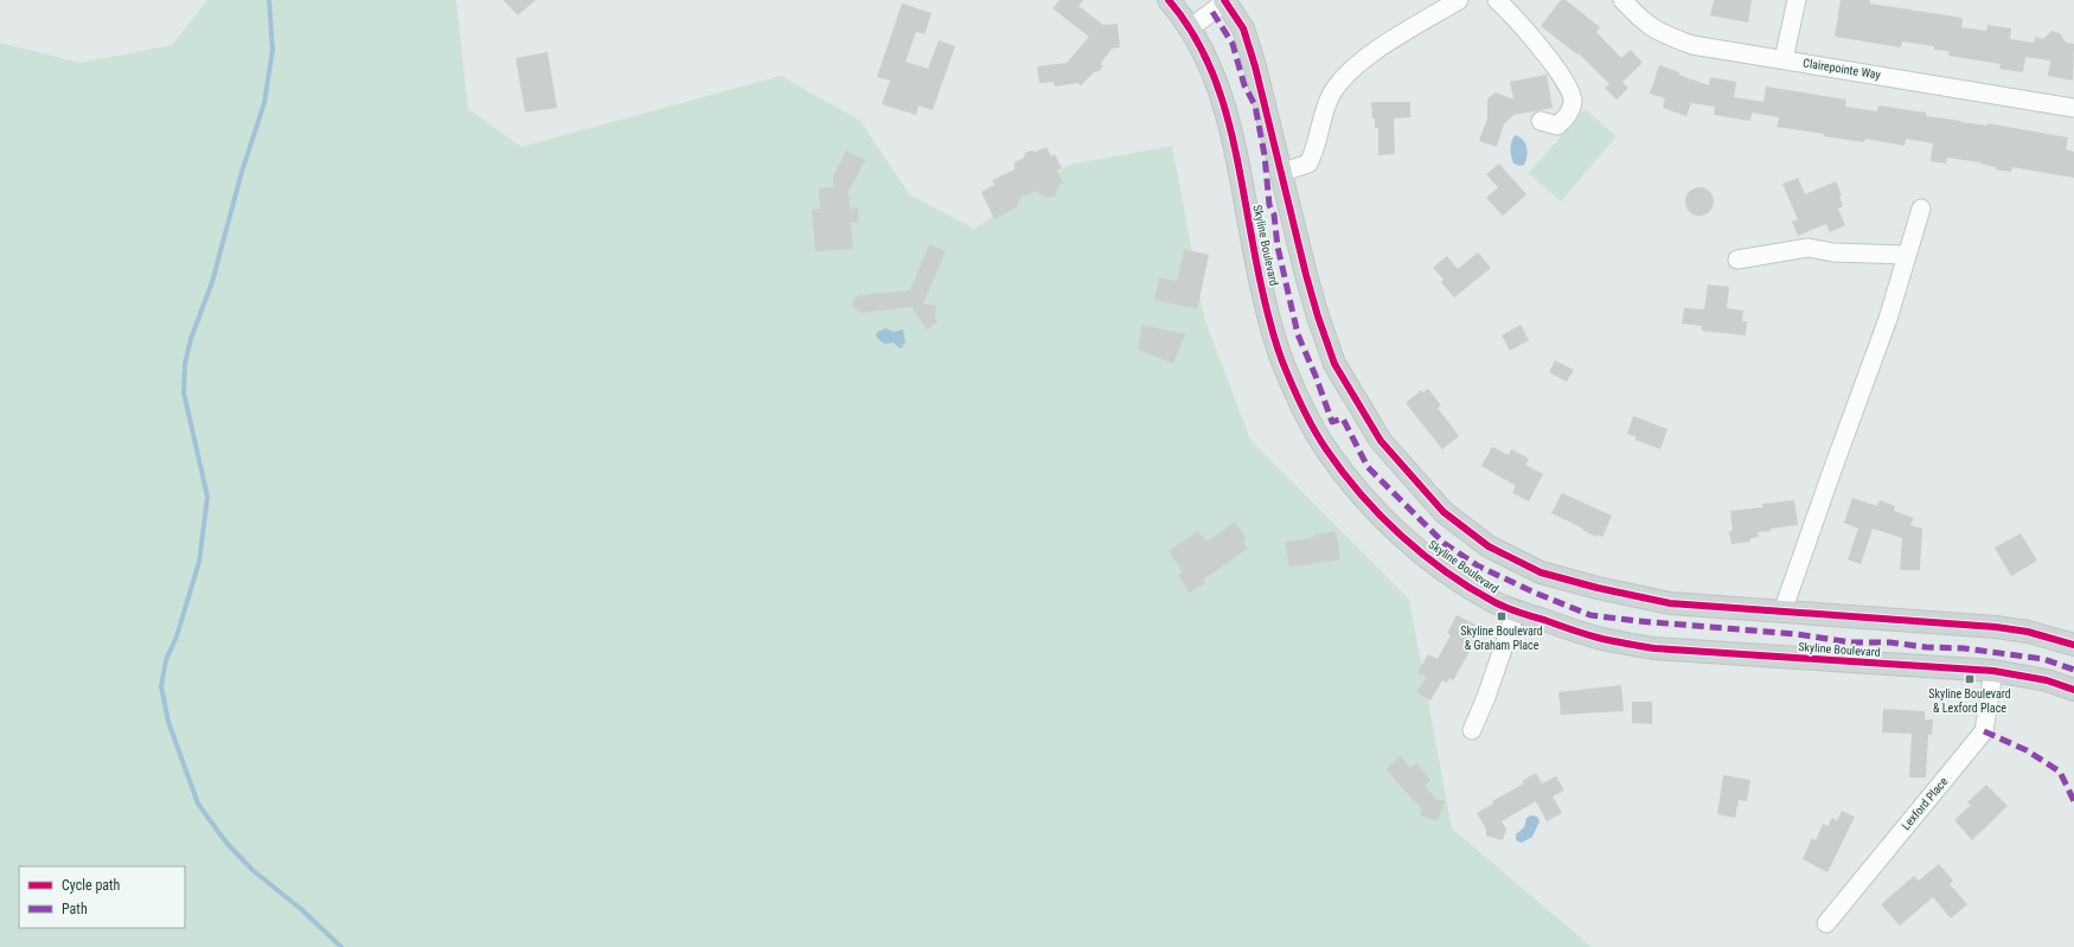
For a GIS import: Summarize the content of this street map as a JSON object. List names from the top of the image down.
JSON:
{
  "streets": {
    "main road": ["Skyline Boulevard"],
    "street": ["Clairepointe Way", "Lexford Place"]
  },
  "crossings": [
    ["Skyline Boulevard", "Lexford Place"]
  ],
  "places": {
    "transit": ["Skyline Boulevard & Graham Place", "Skyline Boulevard & Lexford Place"]
  },
  "legend": ["Cycle path", "Path"]
}
